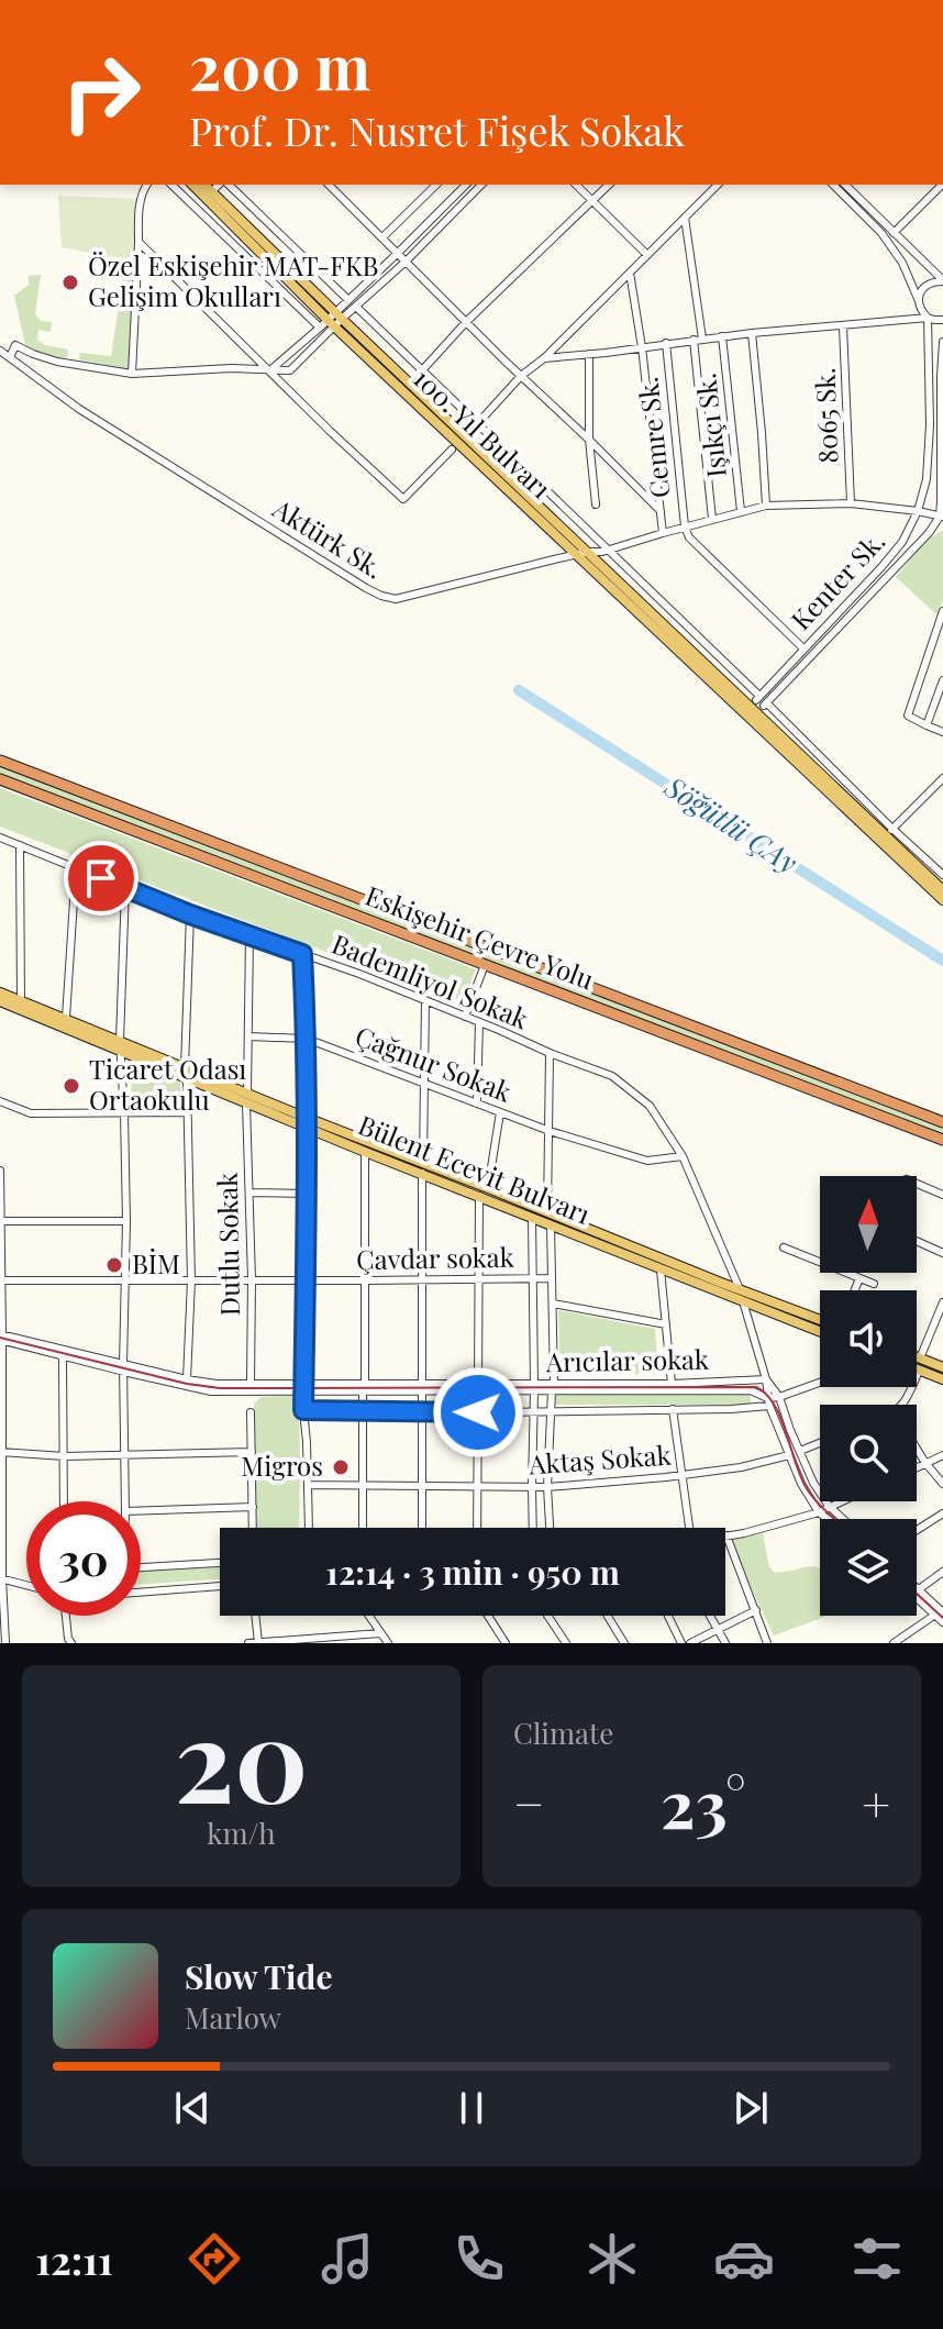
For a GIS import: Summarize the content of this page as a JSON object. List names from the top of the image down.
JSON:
{
  "streets": {
    "highway": ["Eskişehir Çevre Yolu"],
    "main road": ["100. Yıl Bulvarı", "Bülent Ecevit Bulvarı"],
    "street": [
      "8065 Sk.",
      "Işıkçı Sk.",
      "Cemre Sk.",
      "Aktürk Sk.",
      "Kenter Sk.",
      "Bademliyol Sokak",
      "Çağnur Sokak",
      "Dutlu Sokak",
      "Çavdar sokak",
      "Arıcılar sokak",
      "Aktaş Sokak"
    ]
  },
  "crossings": [
    ["8065 Sk.", "Aktürk Sk."],
    ["Işıkçı Sk.", "Aktürk Sk."],
    ["100. Yıl Bulvarı", "Aktürk Sk."],
    ["100. Yıl Bulvarı", "Kenter Sk."],
    ["Cemre Sk.", "Aktürk Sk."],
    ["Aktürk Sk.", "Kenter Sk."],
    ["Bademliyol Sokak", "Çağnur Sokak"],
    ["Bademliyol Sokak", "Bülent Ecevit Bulvarı"],
    ["Bademliyol Sokak", "Dutlu Sokak"],
    ["Çağnur Sokak", "Dutlu Sokak"],
    ["Bülent Ecevit Bulvarı", "Dutlu Sokak"],
    ["Dutlu Sokak", "Çavdar sokak"]
  ],
  "water": ["Söğütlü ÇAy"],
  "places": [
    "Özel Eskişehir MAT-FKB Gelişim Okulları",
    "Ticaret Odası Ortaokulu",
    "BİM",
    "Migros"
  ],
  "north": "top",
  "page": {
    "turn": ["200 m", "Prof. Dr. Nusret Fişek Sokak"],
    "limit": "30",
    "trip": "12:14 · 3 min · 950 m",
    "tile": [
      ["20", "km/h"],
      "Climate"
    ],
    "heat": ["−", "23°", "+"],
    "song": ["Slow Tide", "Marlow"],
    "tabs": "12:11"
  }
}
